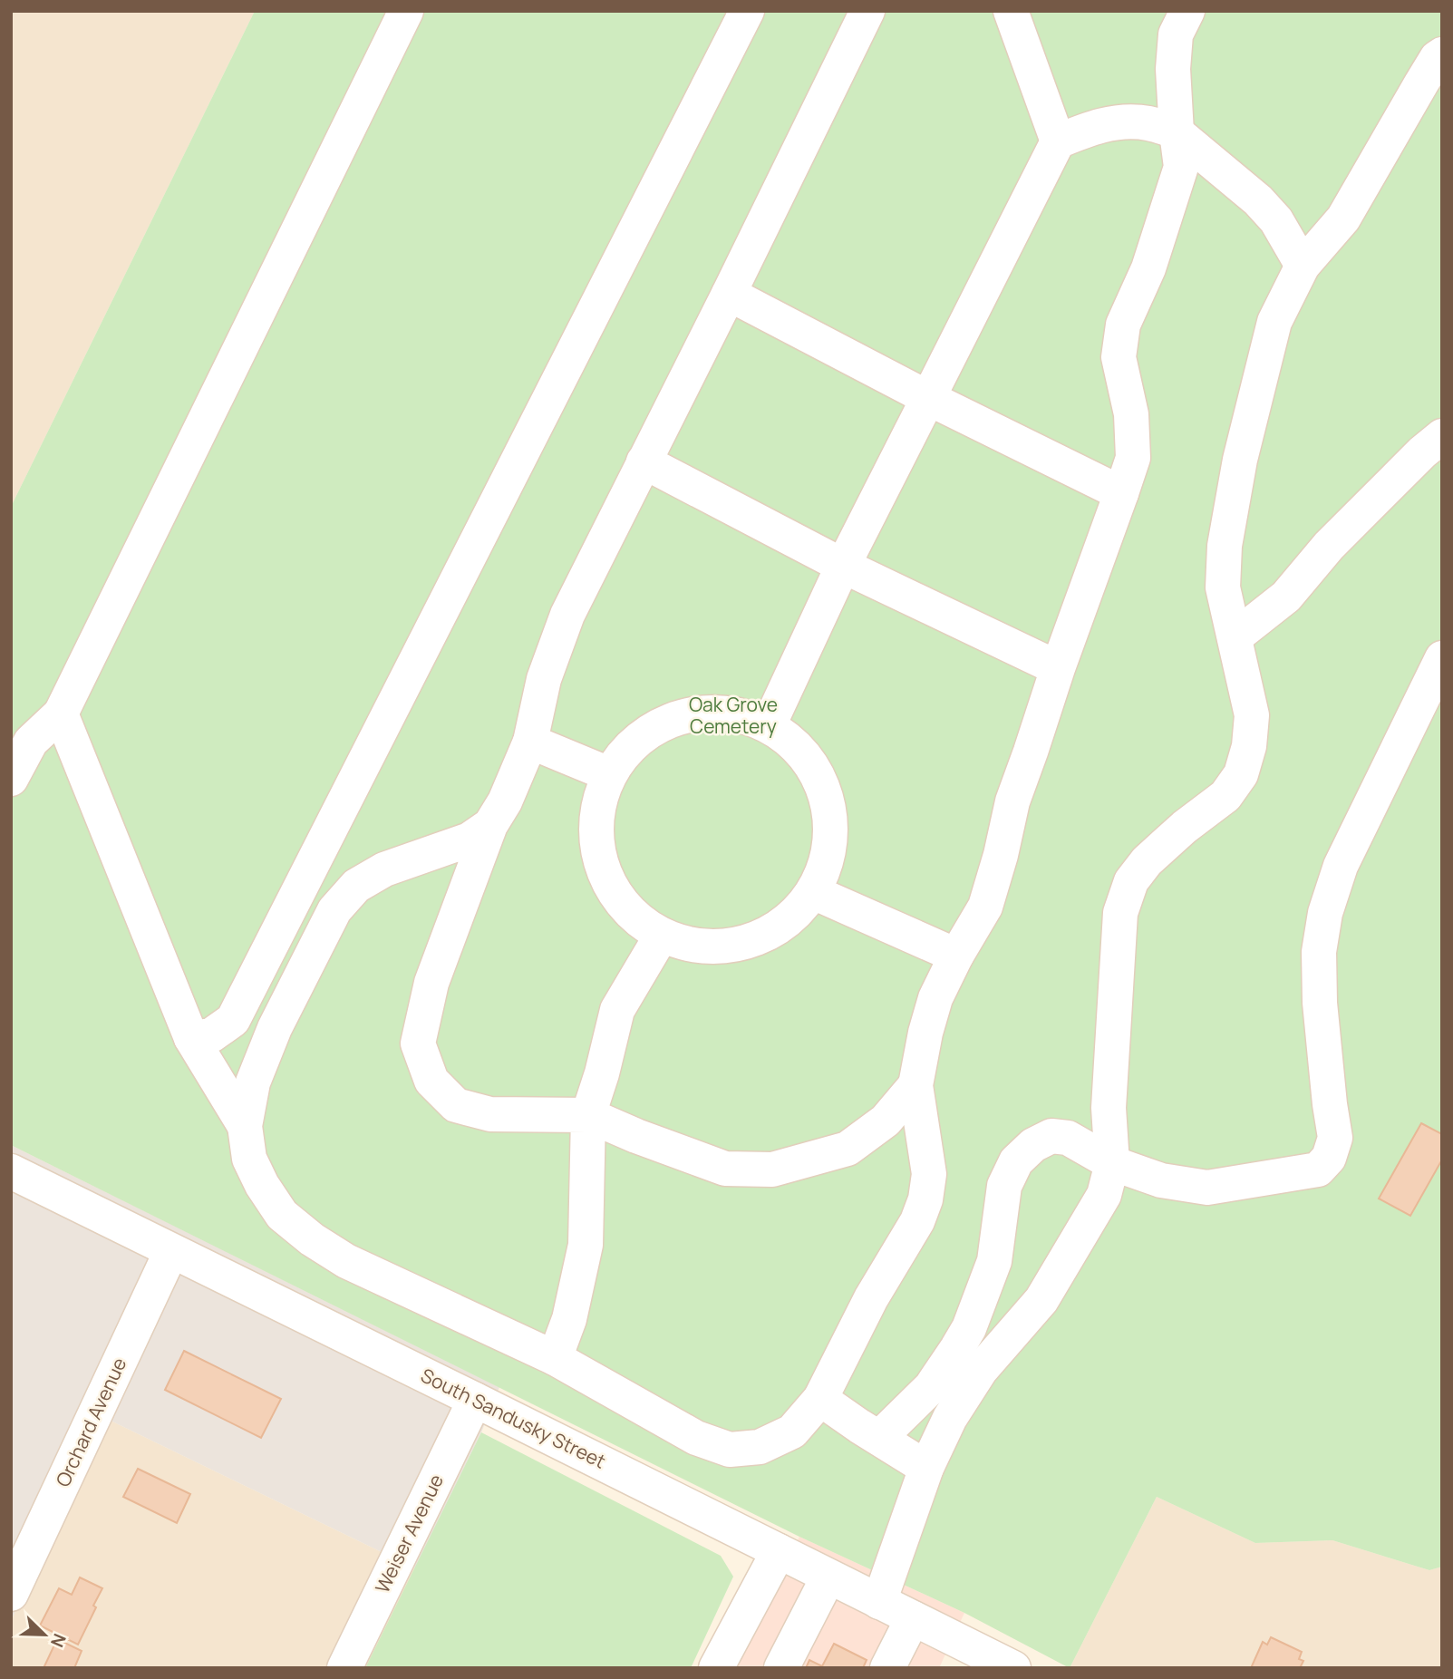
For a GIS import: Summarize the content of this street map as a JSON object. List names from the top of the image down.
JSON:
{
  "streets": {
    "street": ["South Sandusky Street", "Orchard Avenue", "Weiser Avenue"]
  },
  "crossings": [
    ["South Sandusky Street", "Orchard Avenue"],
    ["South Sandusky Street", "Weiser Avenue"]
  ],
  "parks": ["Oak Grove Cemetery"],
  "north": "bottom right"
}
